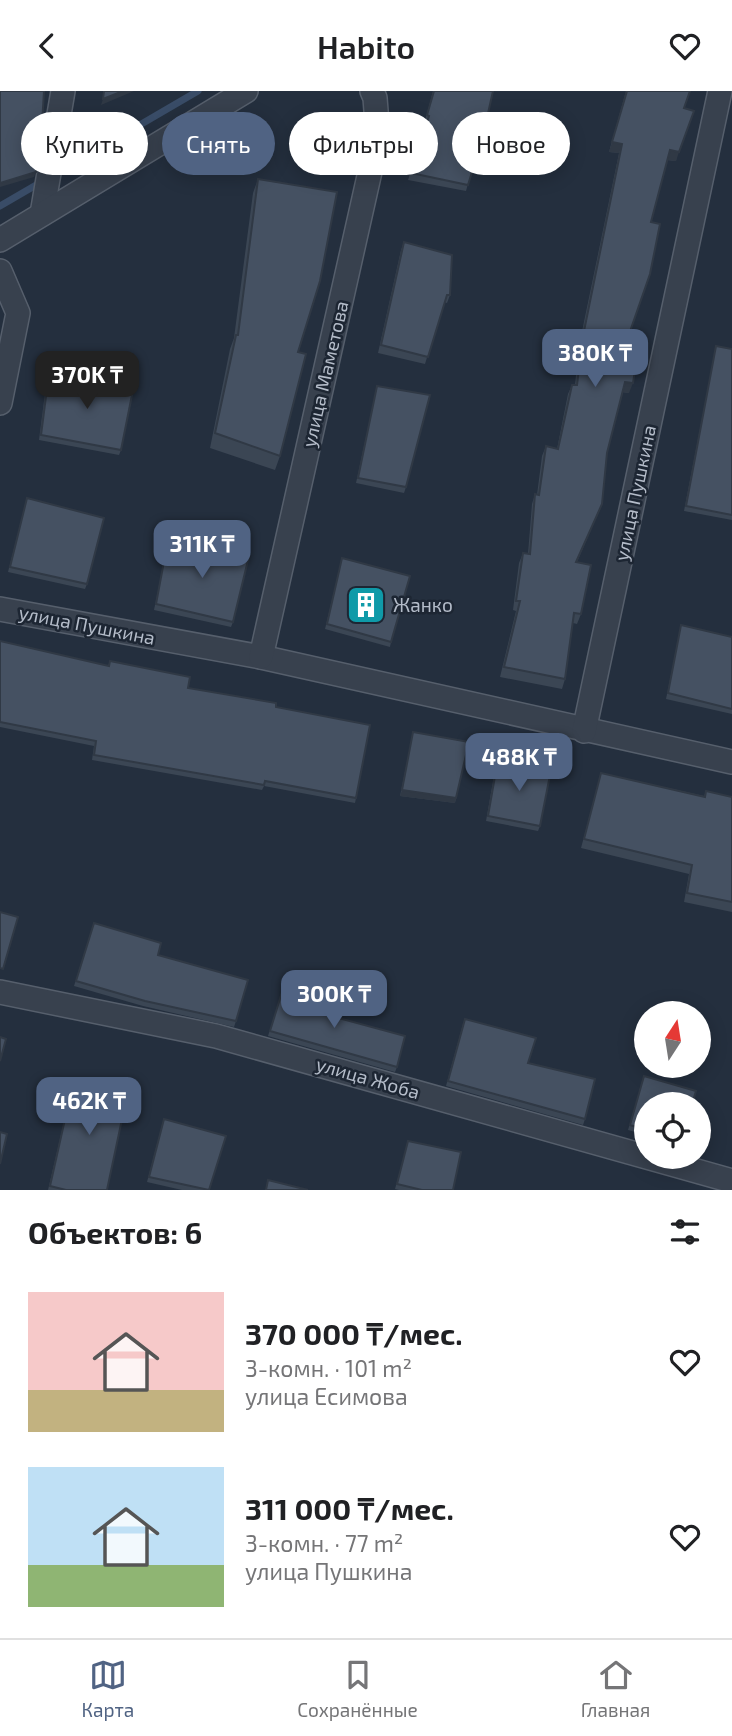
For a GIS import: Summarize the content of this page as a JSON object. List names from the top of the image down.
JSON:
{
  "streets": {
    "street": ["улица Маметова", "улица Пушкина", "улица Жоба"]
  },
  "crossings": [
    ["улица Маметова", "улица Пушкина"]
  ],
  "places": {
    "building": ["Жанко"]
  },
  "north": "top",
  "page": {
    "header": "Habito",
    "chip": [
      "Купить",
      "Снять",
      "Фильтры",
      "Новое"
    ],
    "price": [
      "380K ₸",
      "370K ₸",
      "311K ₸",
      "488K ₸",
      "300K ₸",
      "462K ₸"
    ],
    "heading": "Объектов: 6",
    "list": [
      {
        "name": "370 000 ₸/мес.",
        "note": "3-комн. · 101 m² · улица Есимова"
      },
      {
        "name": "311 000 ₸/мес.",
        "note": "3-комн. · 77 m² · улица Пушкина"
      }
    ],
    "tabs": ["Карта", "Сохранённые", "Главная"]
  }
}
